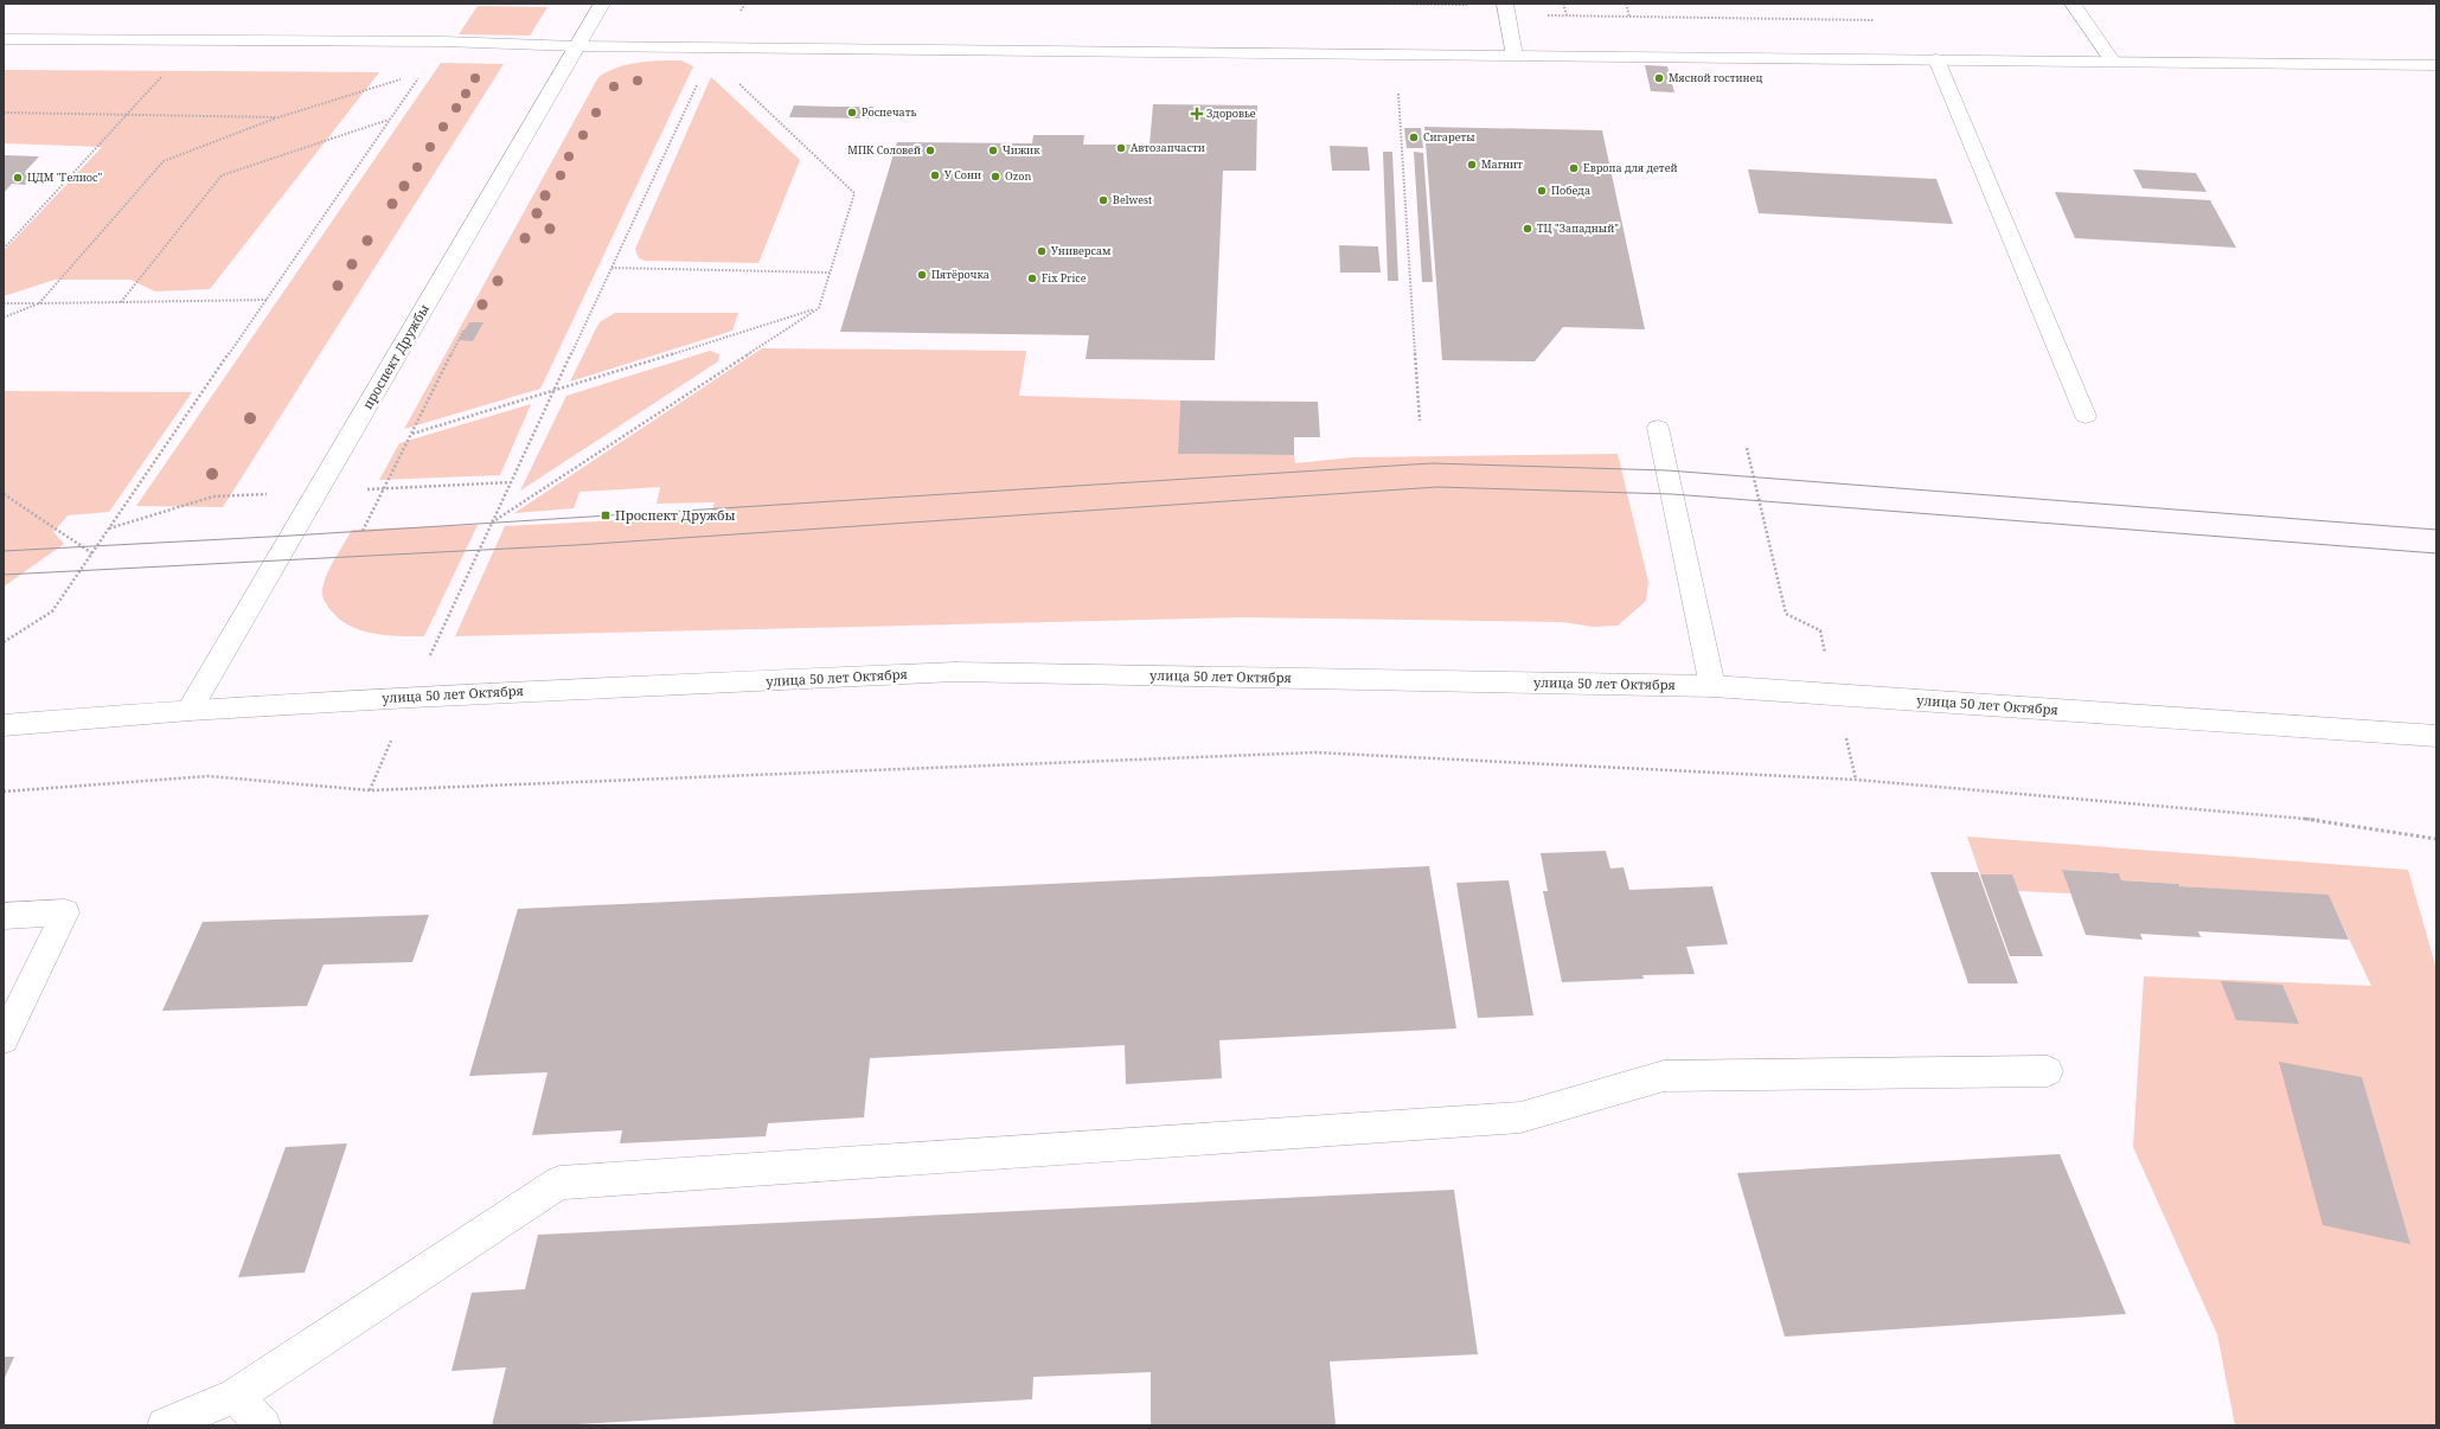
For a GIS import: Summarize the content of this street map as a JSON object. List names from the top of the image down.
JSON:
{
  "streets": {
    "main road": ["проспект Дружбы", "улица 50 лет Октября"]
  },
  "crossings": [
    ["проспект Дружбы", "улица 50 лет Октября"]
  ],
  "places": {
    "other": [
      "Мясной гостинец",
      "Роспечать",
      "Сигареты",
      "Автозапчасти",
      "МПК Соловей",
      "Чижик",
      "Магнит",
      "Европа для детей",
      "У Сони",
      "Ozon",
      "ЦДМ \"Гелиос\"",
      "Победа",
      "Belwest",
      "ТЦ \"Западный\"",
      "Универсам",
      "Пятёрочка",
      "Fix Price"
    ],
    "health": ["Здоровье"],
    "transit": ["Проспект Дружбы"]
  }
}
